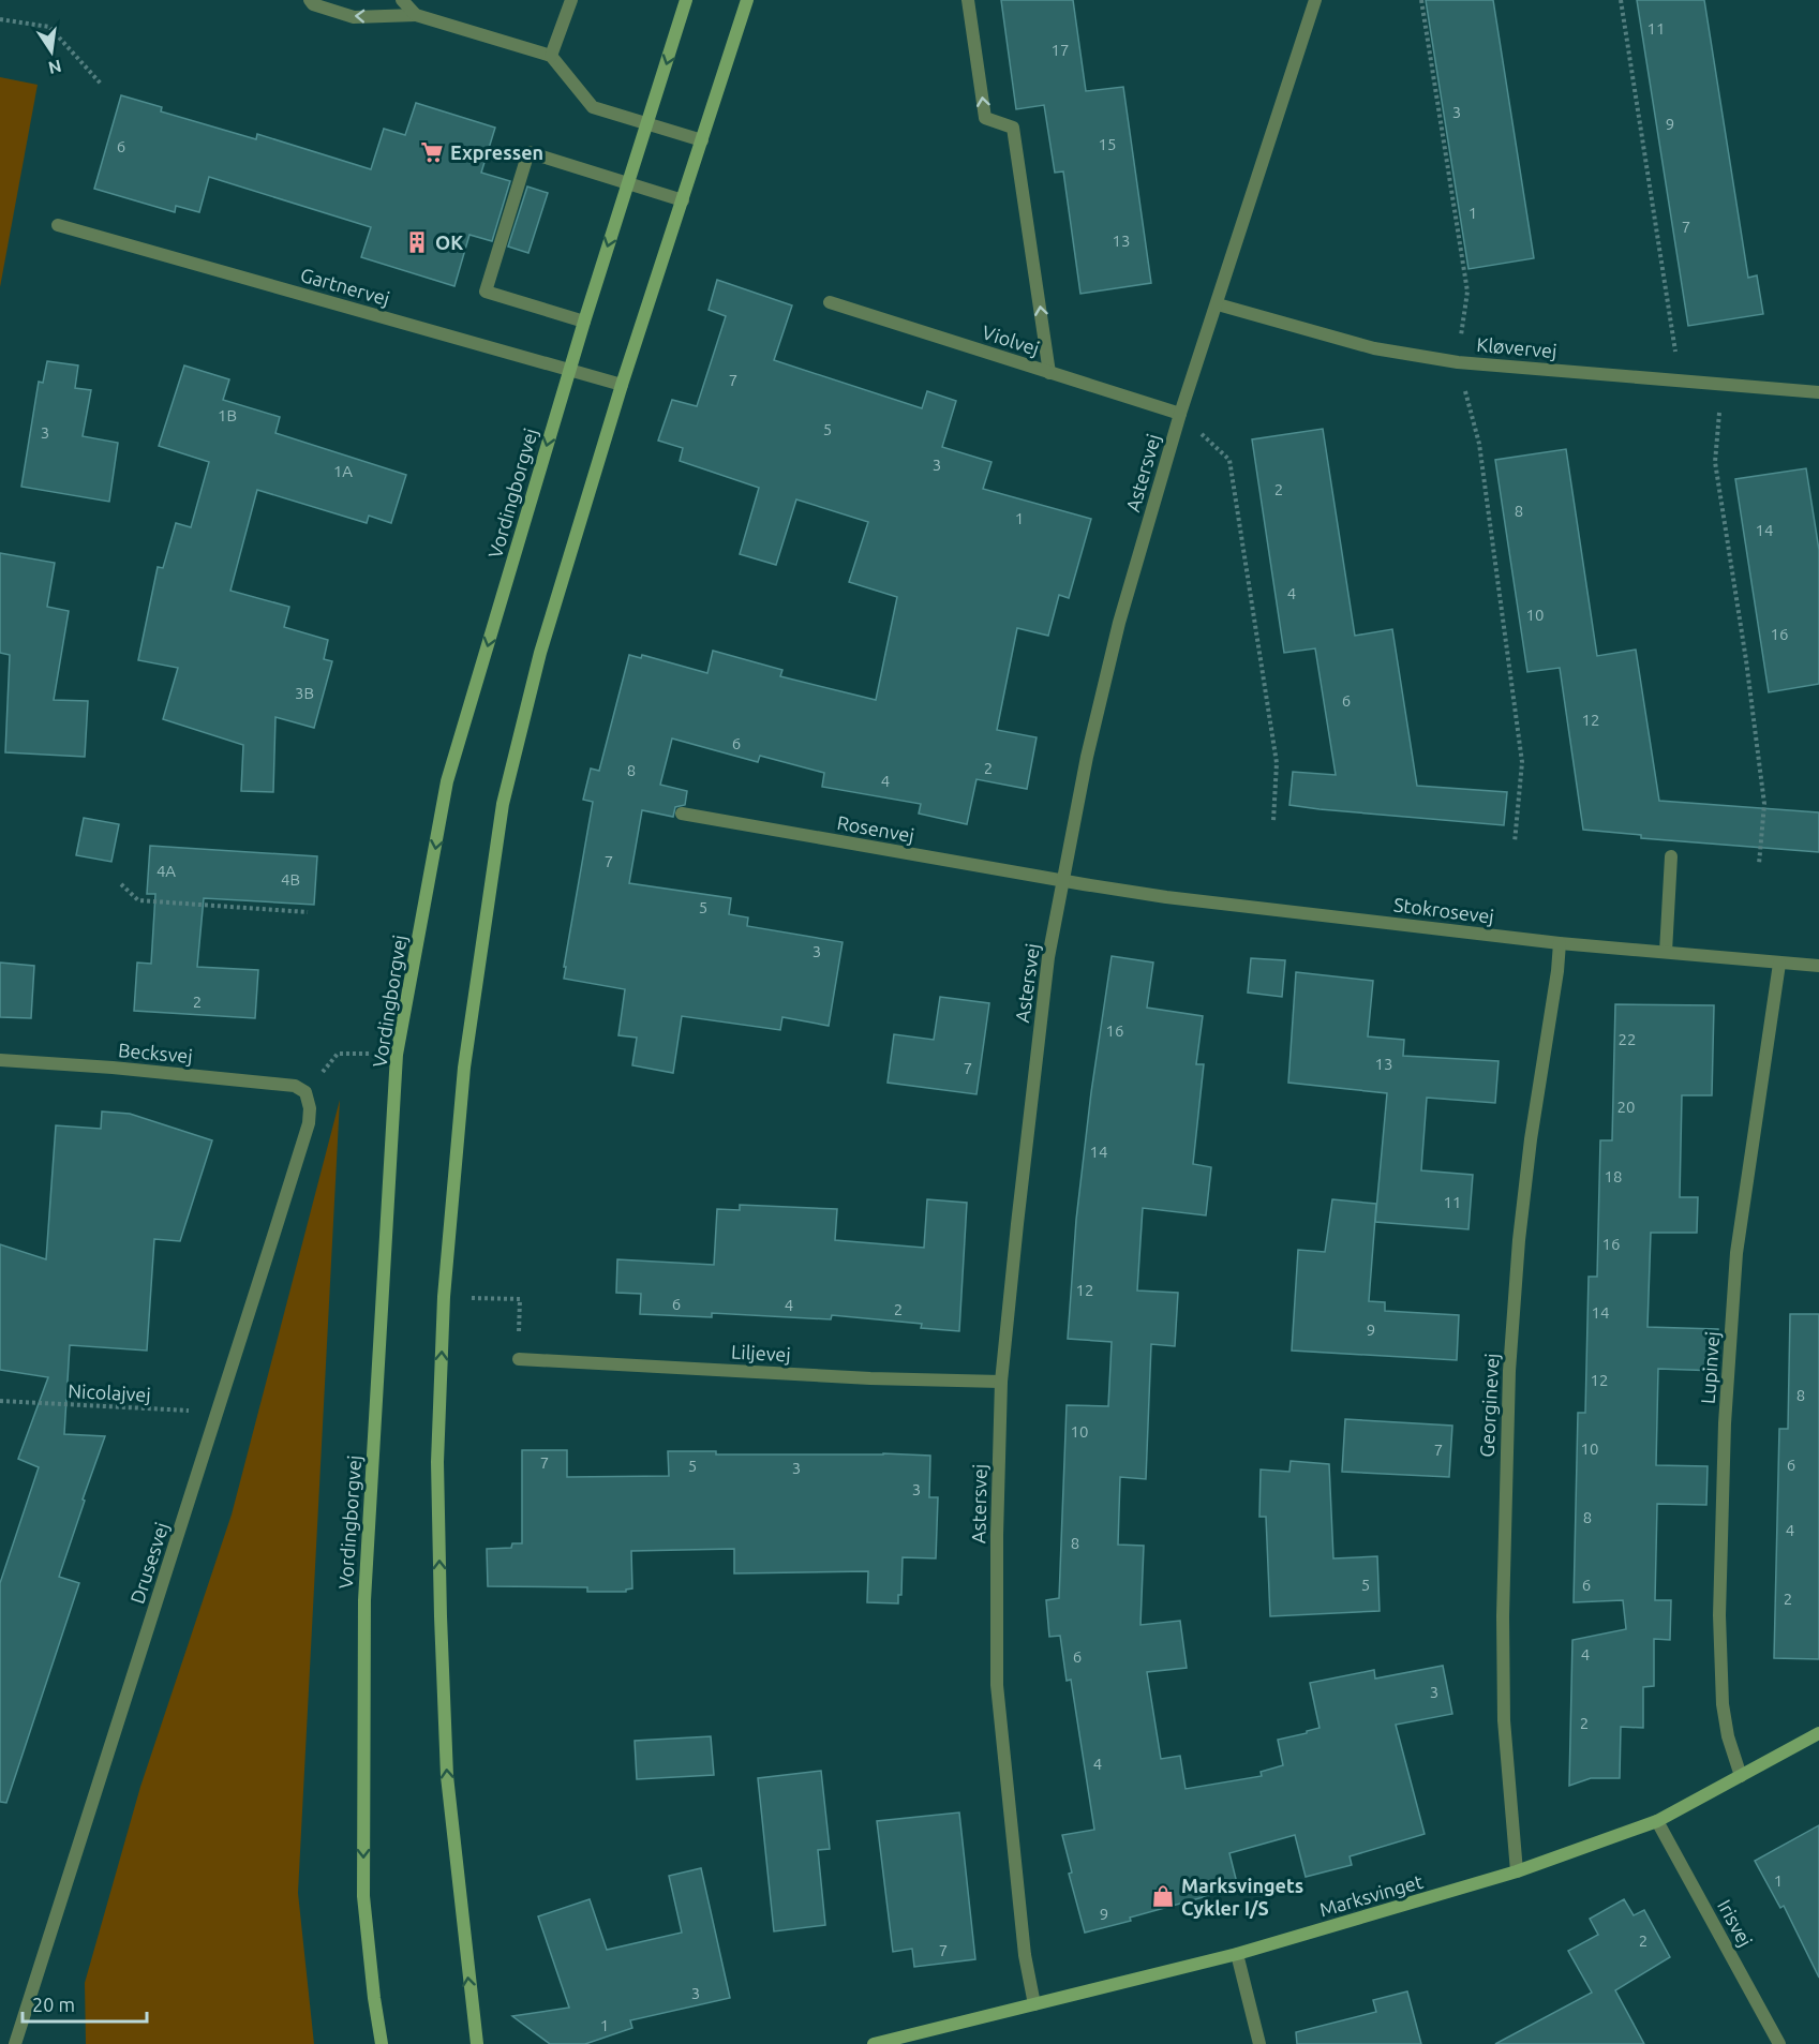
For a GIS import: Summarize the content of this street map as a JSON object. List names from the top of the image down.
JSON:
{
  "streets": {
    "main road": ["Vordingborgvej", "Marksvinget"],
    "street": [
      "Gartnervej",
      "Violvej",
      "Kløvervej",
      "Astersvej",
      "Rosenvej",
      "Stokrosevej",
      "Becksvej",
      "Liljevej",
      "Lupinvej",
      "Georginevej",
      "Drusesvej",
      "Irisvej"
    ],
    "path": ["Nicolajvej"]
  },
  "crossings": [
    ["Gartnervej", "Vordingborgvej"],
    ["Violvej", "Astersvej"],
    ["Kløvervej", "Astersvej"],
    ["Astersvej", "Rosenvej"],
    ["Astersvej", "Stokrosevej"],
    ["Astersvej", "Liljevej"],
    ["Astersvej", "Marksvinget"],
    ["Rosenvej", "Stokrosevej"],
    ["Stokrosevej", "Lupinvej"],
    ["Stokrosevej", "Georginevej"],
    ["Becksvej", "Drusesvej"],
    ["Lupinvej", "Marksvinget"],
    ["Nicolajvej", "Drusesvej"],
    ["Georginevej", "Marksvinget"],
    ["Marksvinget", "Irisvej"]
  ],
  "places": {
    "supermarket": ["Expressen"],
    "building": ["OK"],
    "shop": ["Marksvingets Cykler I/S"]
  },
  "house_numbers": [
    "11",
    "17",
    "3",
    "9",
    "15",
    "6",
    "1",
    "7",
    "13",
    "7",
    "1B",
    "5",
    "3",
    "3",
    "1A",
    "2",
    "8",
    "1",
    "14",
    "4",
    "10",
    "16",
    "3B",
    "6",
    "12",
    "6",
    "2",
    "8",
    "4",
    "7",
    "4A",
    "4B",
    "5",
    "3",
    "2",
    "16",
    "22",
    "13",
    "7",
    "20",
    "14",
    "18",
    "11",
    "16",
    "12",
    "6",
    "4",
    "2",
    "14",
    "9",
    "12",
    "8",
    "10",
    "10",
    "7",
    "7",
    "6",
    "5",
    "3",
    "3",
    "8",
    "4",
    "8",
    "5",
    "6",
    "2",
    "4",
    "6",
    "3",
    "2",
    "4",
    "1",
    "9",
    "2",
    "7",
    "3",
    "1"
  ],
  "scale_bar": "20 m",
  "north": "bottom"
}
